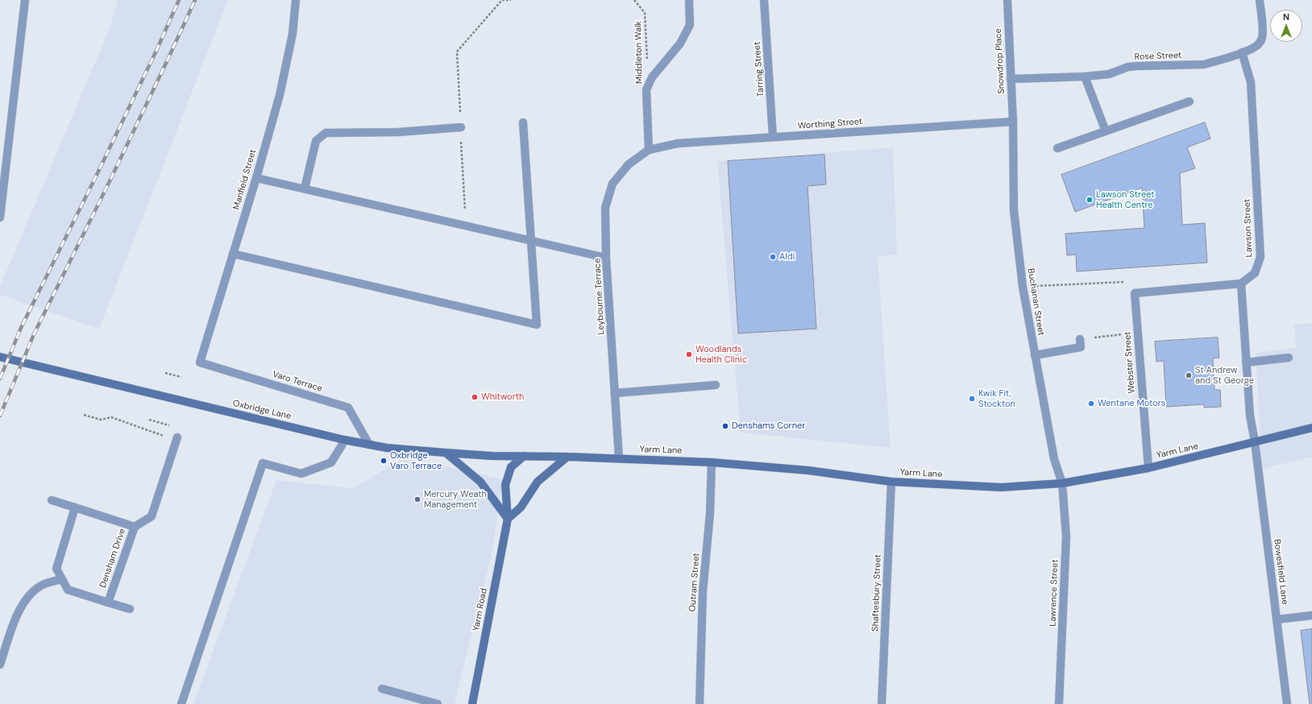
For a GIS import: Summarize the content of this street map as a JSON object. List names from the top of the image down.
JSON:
{
  "streets": {
    "street": [
      "Rose Street",
      "Snowdrop Place",
      "Tarring Street",
      "Worthing Street",
      "Manfield Street",
      "Lawson Street",
      "Leybourne Terrace",
      "Buchanan Street",
      "Webster Street",
      "Varo Terrace",
      "Oxbridge Lane",
      "Yarm Lane",
      "Densham Drive",
      "Bowesfield Lane",
      "Outram Street",
      "Shaftesbury Street",
      "Lawrence Street",
      "Yarm Road"
    ],
    "path": ["Middleton Walk"]
  },
  "crossings": [
    ["Rose Street", "Snowdrop Place"],
    ["Rose Street", "Lawson Street"],
    ["Snowdrop Place", "Worthing Street"],
    ["Snowdrop Place", "Buchanan Street"],
    ["Tarring Street", "Worthing Street"],
    ["Worthing Street", "Leybourne Terrace"],
    ["Worthing Street", "Buchanan Street"],
    ["Manfield Street", "Varo Terrace"],
    ["Leybourne Terrace", "Yarm Lane"],
    ["Buchanan Street", "Yarm Lane"],
    ["Buchanan Street", "Lawrence Street"],
    ["Webster Street", "Yarm Lane"],
    ["Varo Terrace", "Oxbridge Lane"],
    ["Oxbridge Lane", "Yarm Lane"],
    ["Oxbridge Lane", "Yarm Road"],
    ["Yarm Lane", "Bowesfield Lane"],
    ["Yarm Lane", "Outram Street"],
    ["Yarm Lane", "Shaftesbury Street"],
    ["Yarm Lane", "Lawrence Street"],
    ["Yarm Lane", "Yarm Road"]
  ],
  "places": [
    "Lawson Street Health Centre",
    "Aldi",
    "Woodlands Health Clinic",
    "St Andrew and St George",
    "Whitworth",
    "Kwik Fit, Stockton",
    "Wentane Motors",
    "Denshams Corner",
    "Oxbridge Varo Terrace",
    "Mercury Weath Management"
  ],
  "north": "top"
}
